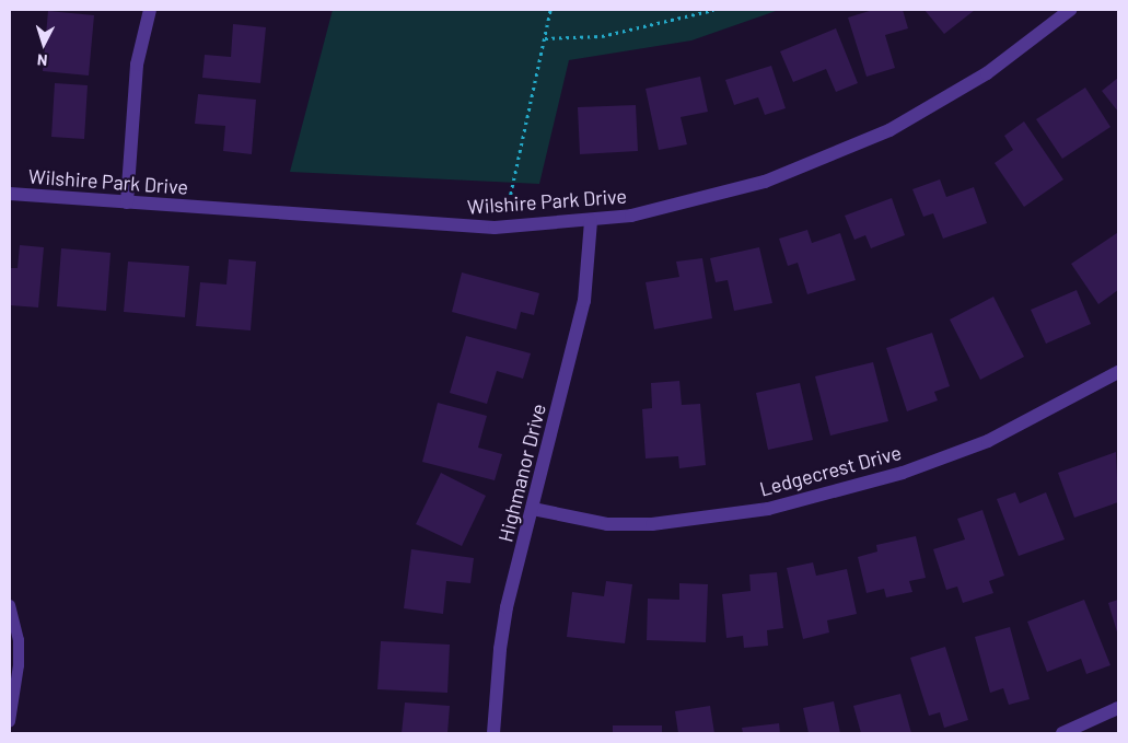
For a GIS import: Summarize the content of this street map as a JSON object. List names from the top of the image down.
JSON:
{
  "streets": {
    "street": ["Wilshire Park Drive", "Ledgecrest Drive", "Highmanor Drive"]
  },
  "crossings": [
    ["Wilshire Park Drive", "Highmanor Drive"],
    ["Ledgecrest Drive", "Highmanor Drive"]
  ],
  "north": "bottom"
}
